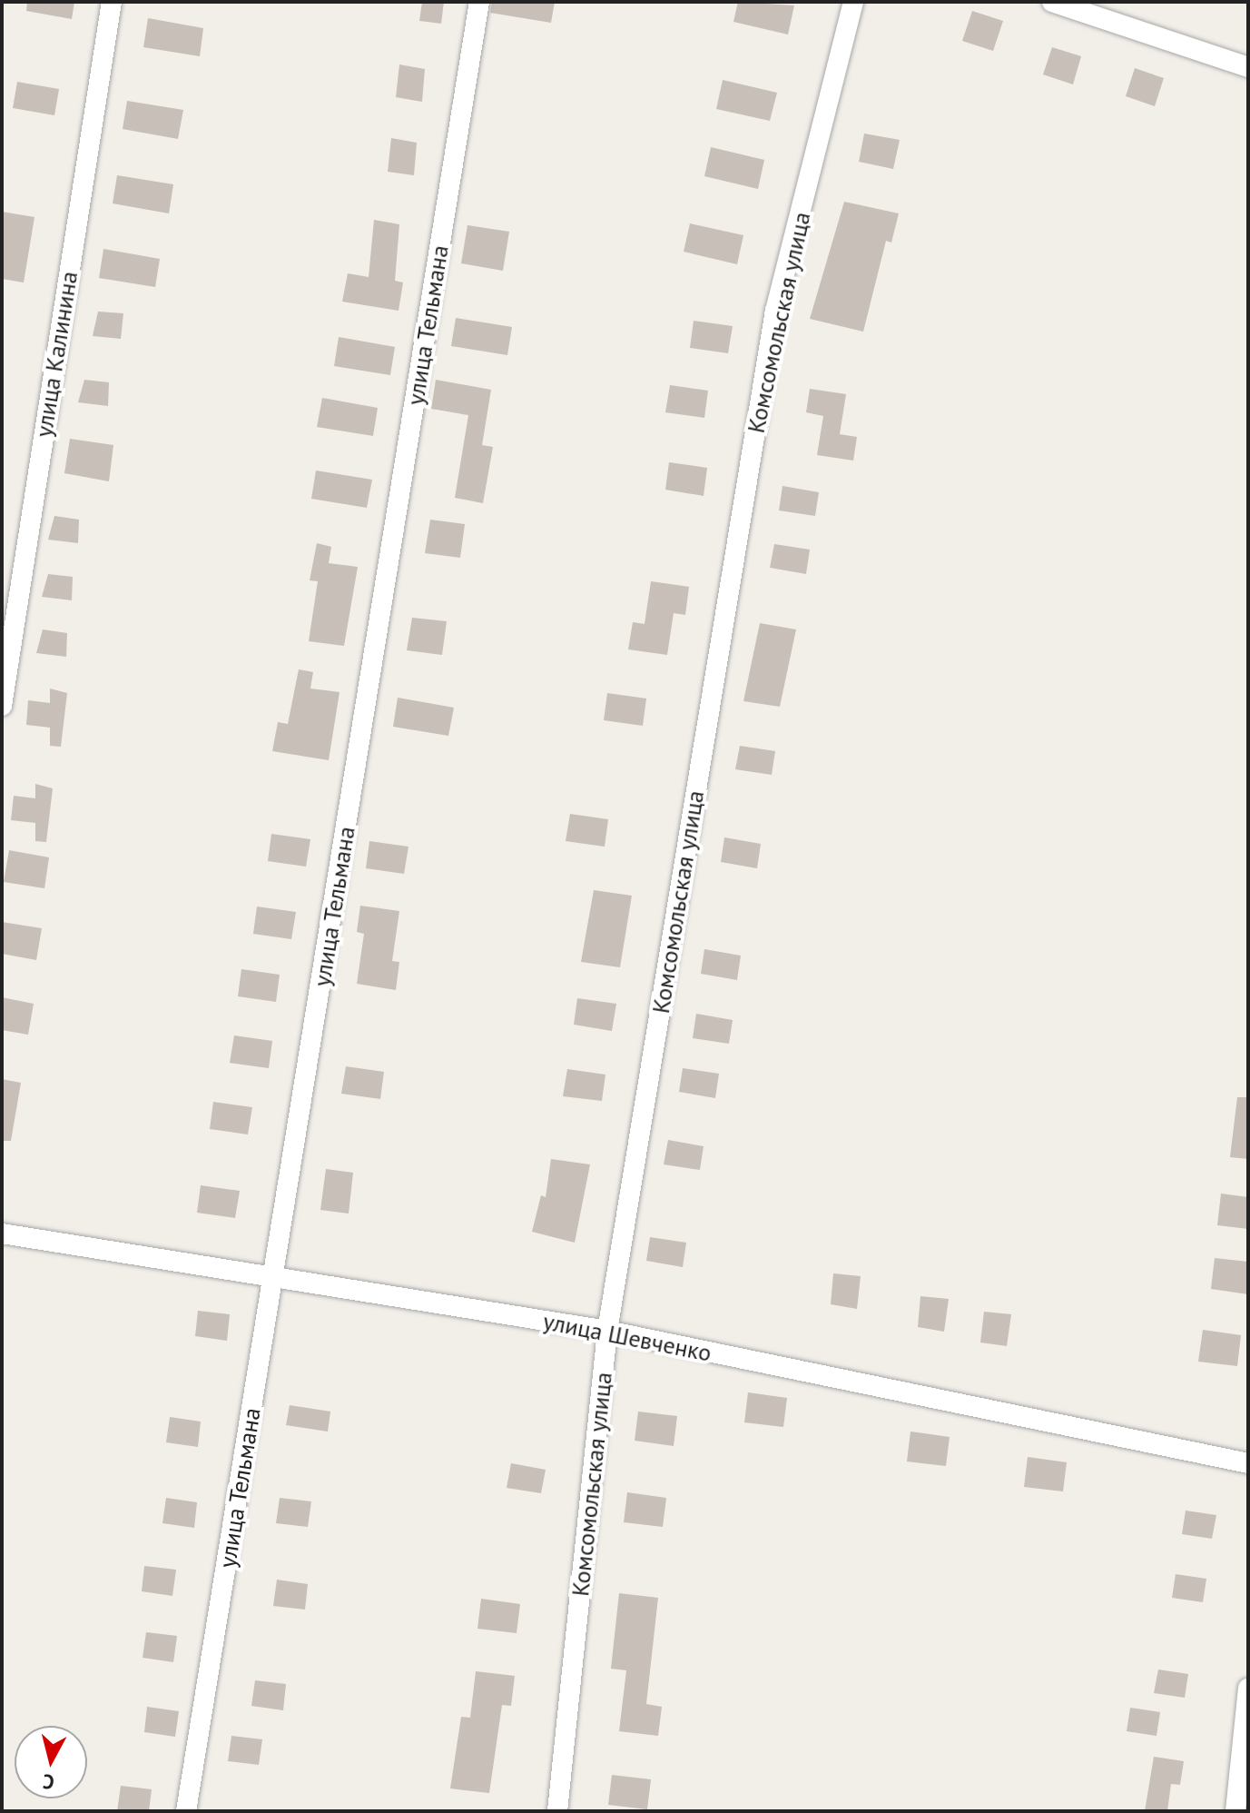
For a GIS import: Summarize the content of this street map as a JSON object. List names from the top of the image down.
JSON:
{
  "streets": {
    "street": [
      "Комсомольская улица",
      "улица Тельмана",
      "улица Калинина",
      "улица Шевченко"
    ]
  },
  "crossings": [
    ["Комсомольская улица", "улица Шевченко"],
    ["улица Тельмана", "улица Шевченко"]
  ],
  "north": "bottom"
}
